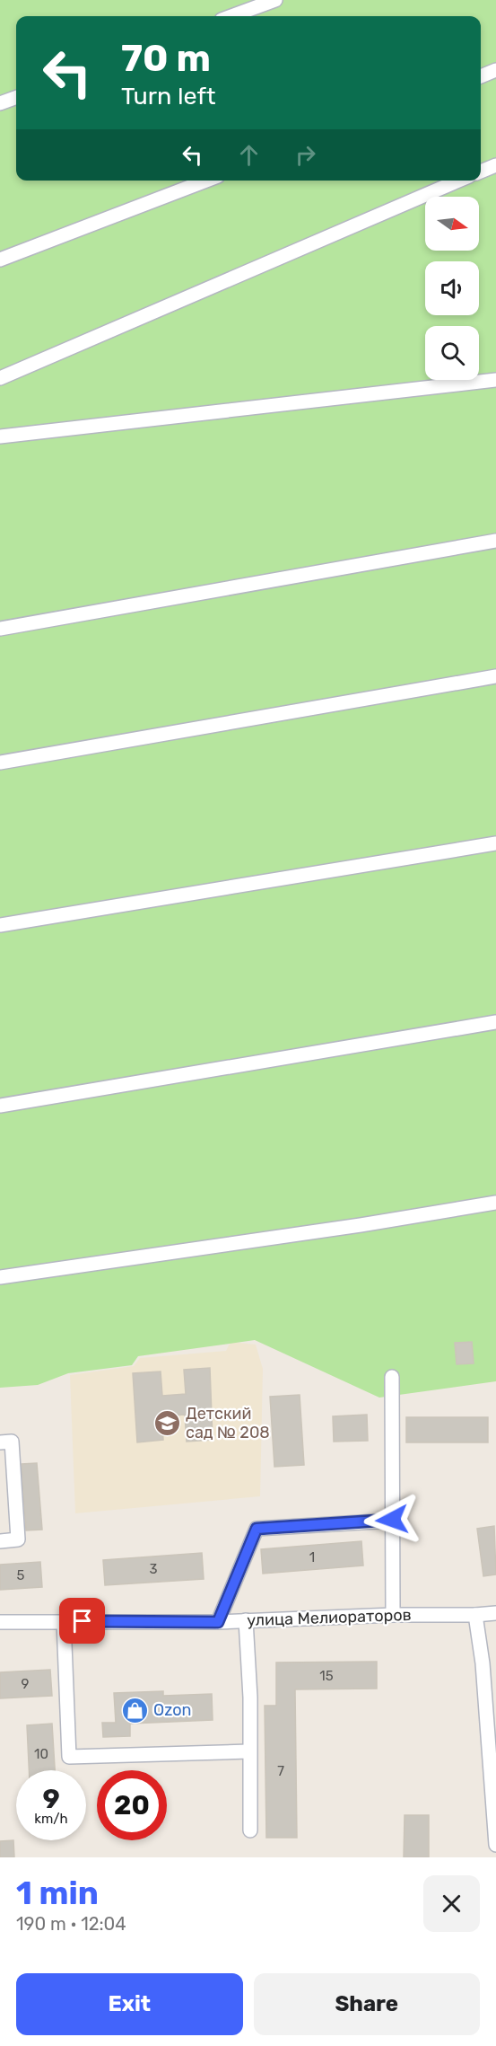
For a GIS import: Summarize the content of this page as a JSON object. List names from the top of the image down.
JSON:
{
  "streets": {
    "street": ["улица Мелиораторов"]
  },
  "places": {
    "school or university": ["Детский сад № 208"],
    "shop": ["Ozon"]
  },
  "house_numbers": [
    "1",
    "3",
    "5",
    "15",
    "9",
    "10",
    "7"
  ],
  "north": "right",
  "page": {
    "turn": ["70 m", "Turn left"],
    "speed": "9 km/h",
    "limit": "20",
    "heading": ["1 min", "190 m · 12:04"],
    "buttons": ["Exit", "Share"]
  }
}
